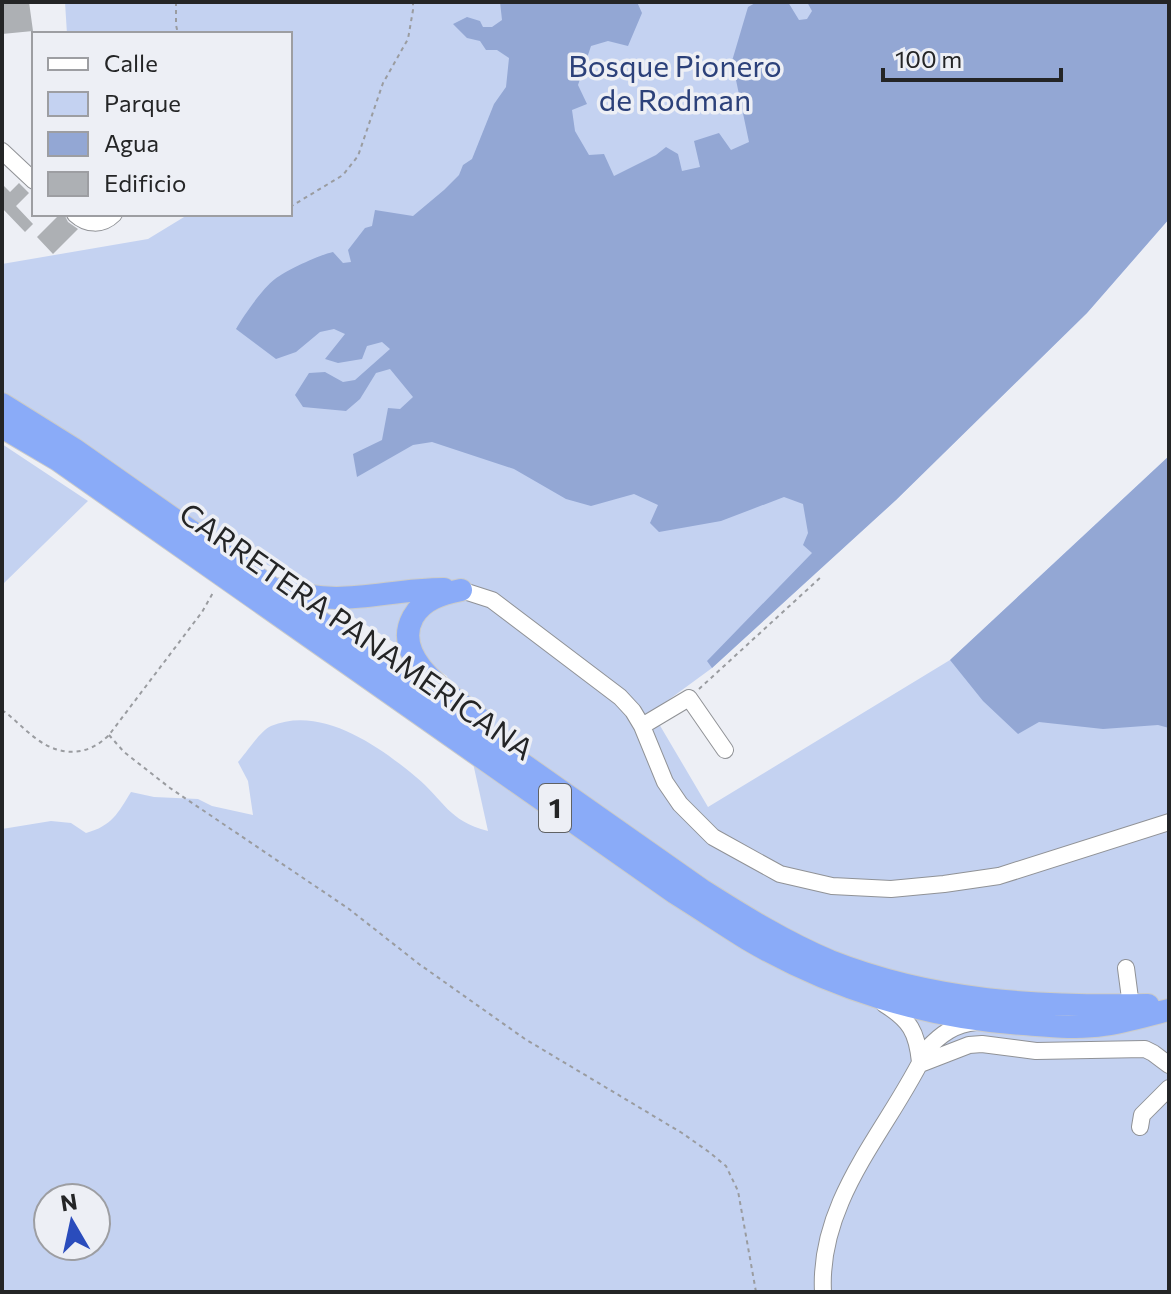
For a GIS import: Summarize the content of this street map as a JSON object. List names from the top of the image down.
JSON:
{
  "streets": {
    "highway": ["CARRETERA PANAMERICANA", "1"]
  },
  "parks": ["Bosque Pionero de Rodman"],
  "legend": [
    "Calle",
    "Parque",
    "Agua",
    "Edificio"
  ],
  "scale_bar": "100 m",
  "north": "top"
}
